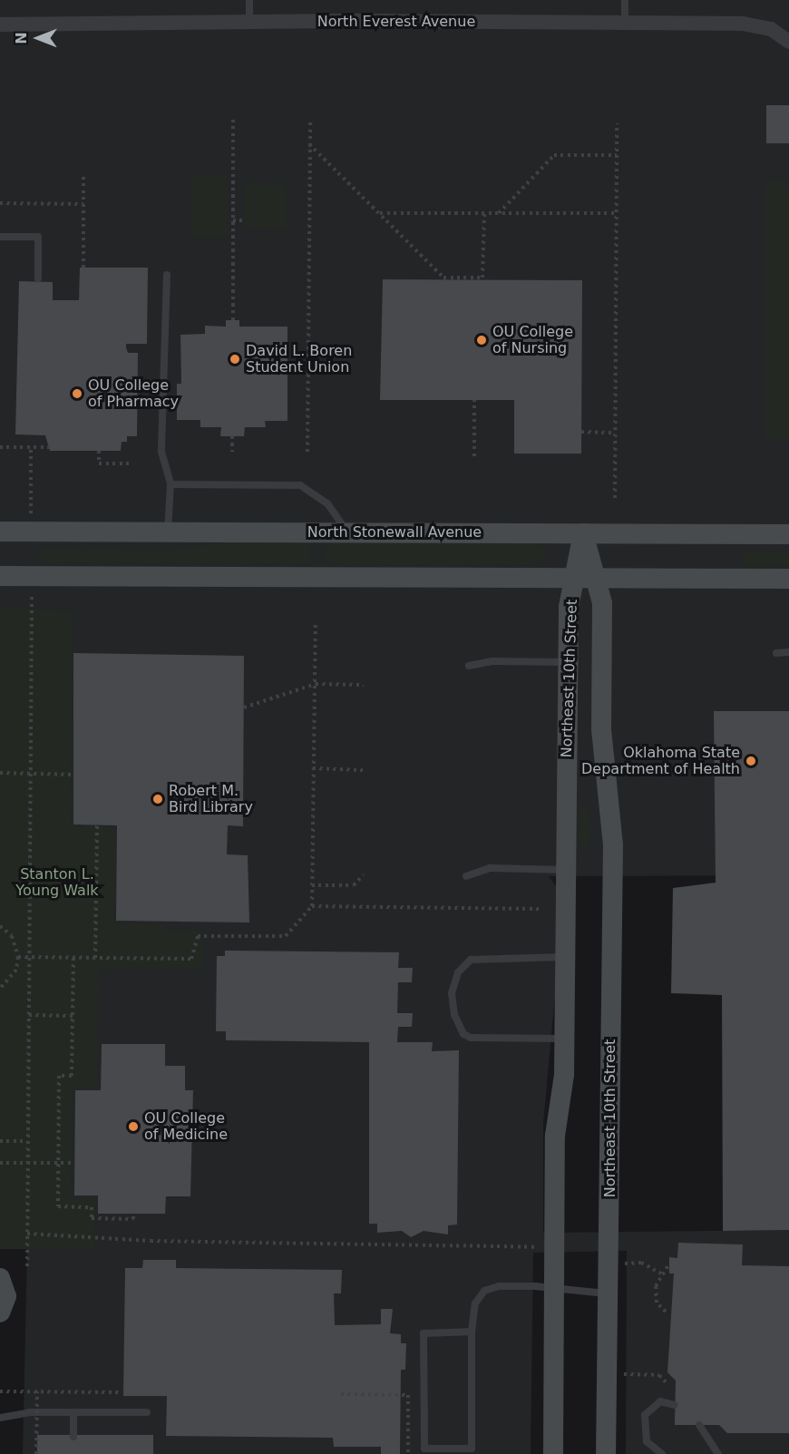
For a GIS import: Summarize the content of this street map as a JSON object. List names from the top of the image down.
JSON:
{
  "streets": {
    "main road": ["North Stonewall Avenue", "Northeast 10th Street"],
    "street": ["North Everest Avenue"]
  },
  "crossings": [
    ["North Stonewall Avenue", "Northeast 10th Street"]
  ],
  "parks": ["Stanton L. Young Walk"],
  "places": [
    "OU College of Nursing",
    "David L. Boren Student Union",
    "OU College of Pharmacy",
    "Oklahoma State Department of Health",
    "Robert M. Bird Library",
    "OU College of Medicine"
  ],
  "north": "left"
}
